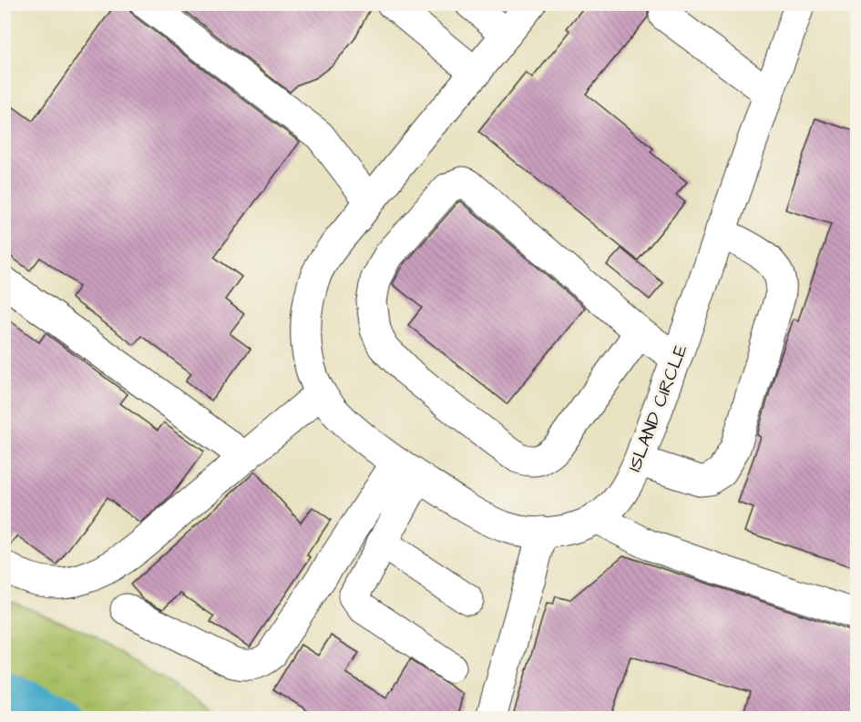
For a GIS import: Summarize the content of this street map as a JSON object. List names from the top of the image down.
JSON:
{
  "streets": {
    "street": ["ISLAND CIRCLE"]
  }
}
